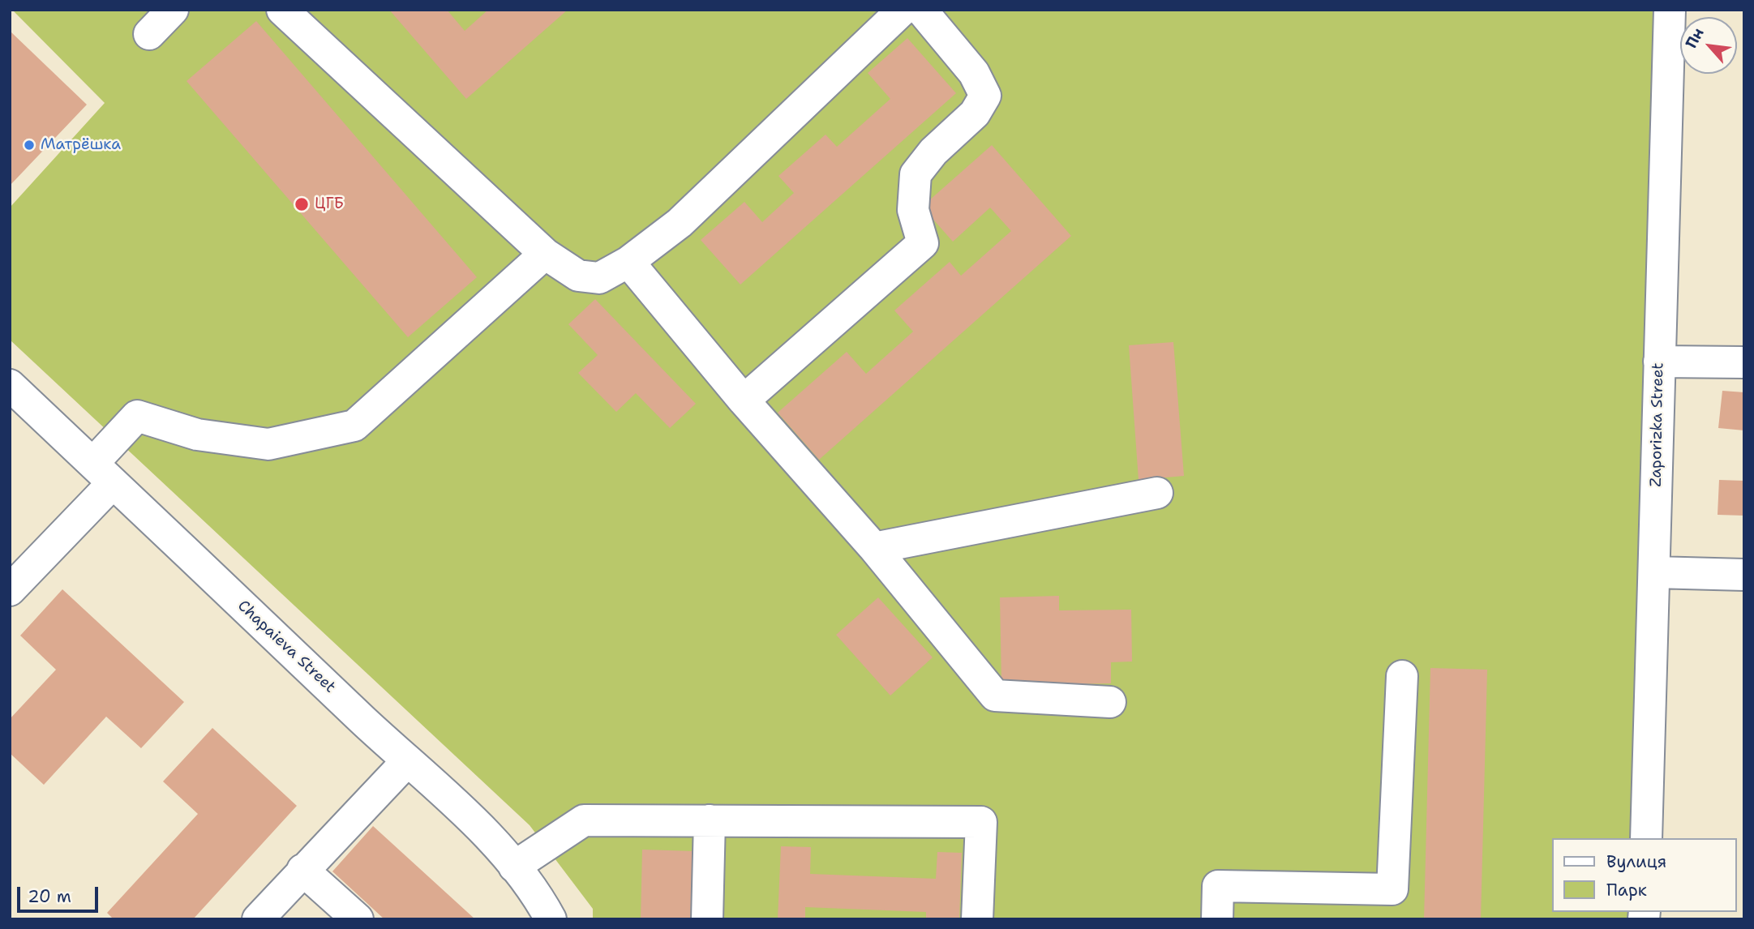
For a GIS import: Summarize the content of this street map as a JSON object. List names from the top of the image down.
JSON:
{
  "streets": {
    "street": ["Zaporizka Street", "Chapaieva Street"]
  },
  "places": ["Матрёшка", "ЦГБ"],
  "legend": ["Вулиця", "Парк"],
  "scale_bar": "20 m",
  "north": "top left"
}
